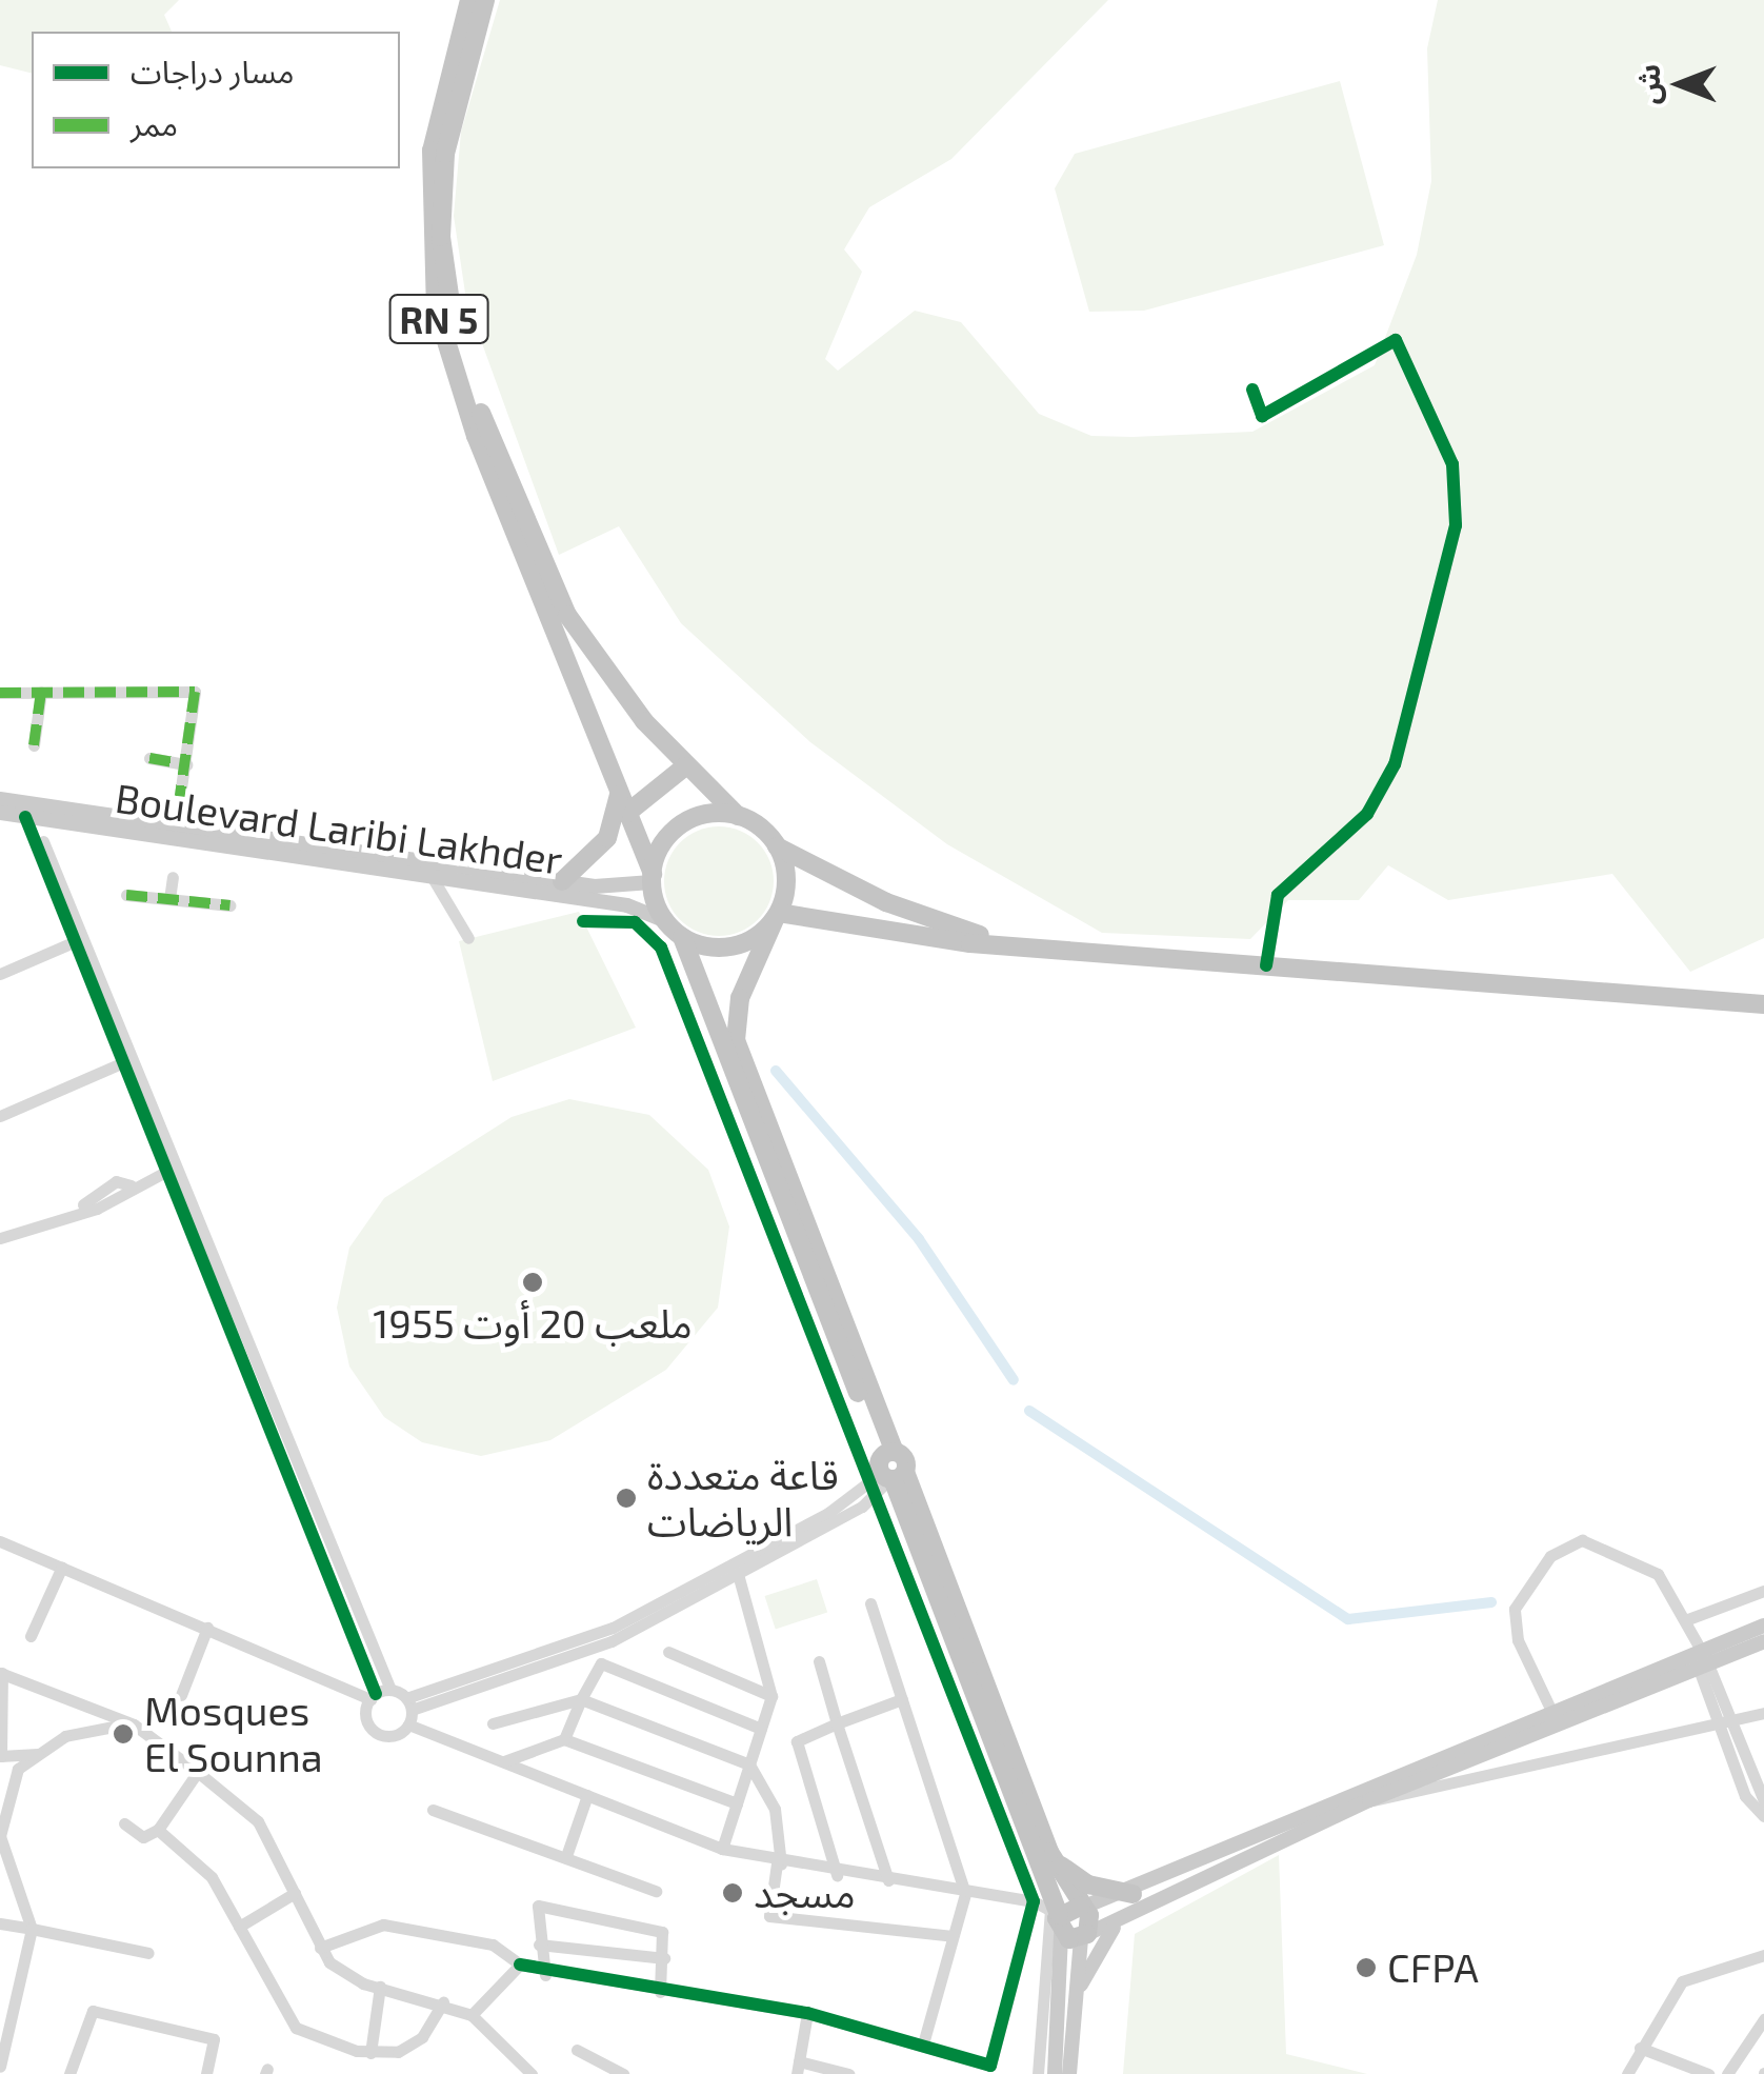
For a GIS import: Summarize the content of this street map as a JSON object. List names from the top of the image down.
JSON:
{
  "streets": {
    "highway": ["RN 5"],
    "main road": ["Boulevard Laribi Lakhder"]
  },
  "crossings": [
    ["RN 5", "Boulevard Laribi Lakhder"]
  ],
  "places": [
    "ملعب 20 أوت 1955",
    "قاعة متعددة الرياضات",
    "Mosques El Sounna",
    "مسجد",
    "CFPA"
  ],
  "legend": ["مسار دراجات", "ممر"],
  "north": "left"
}
